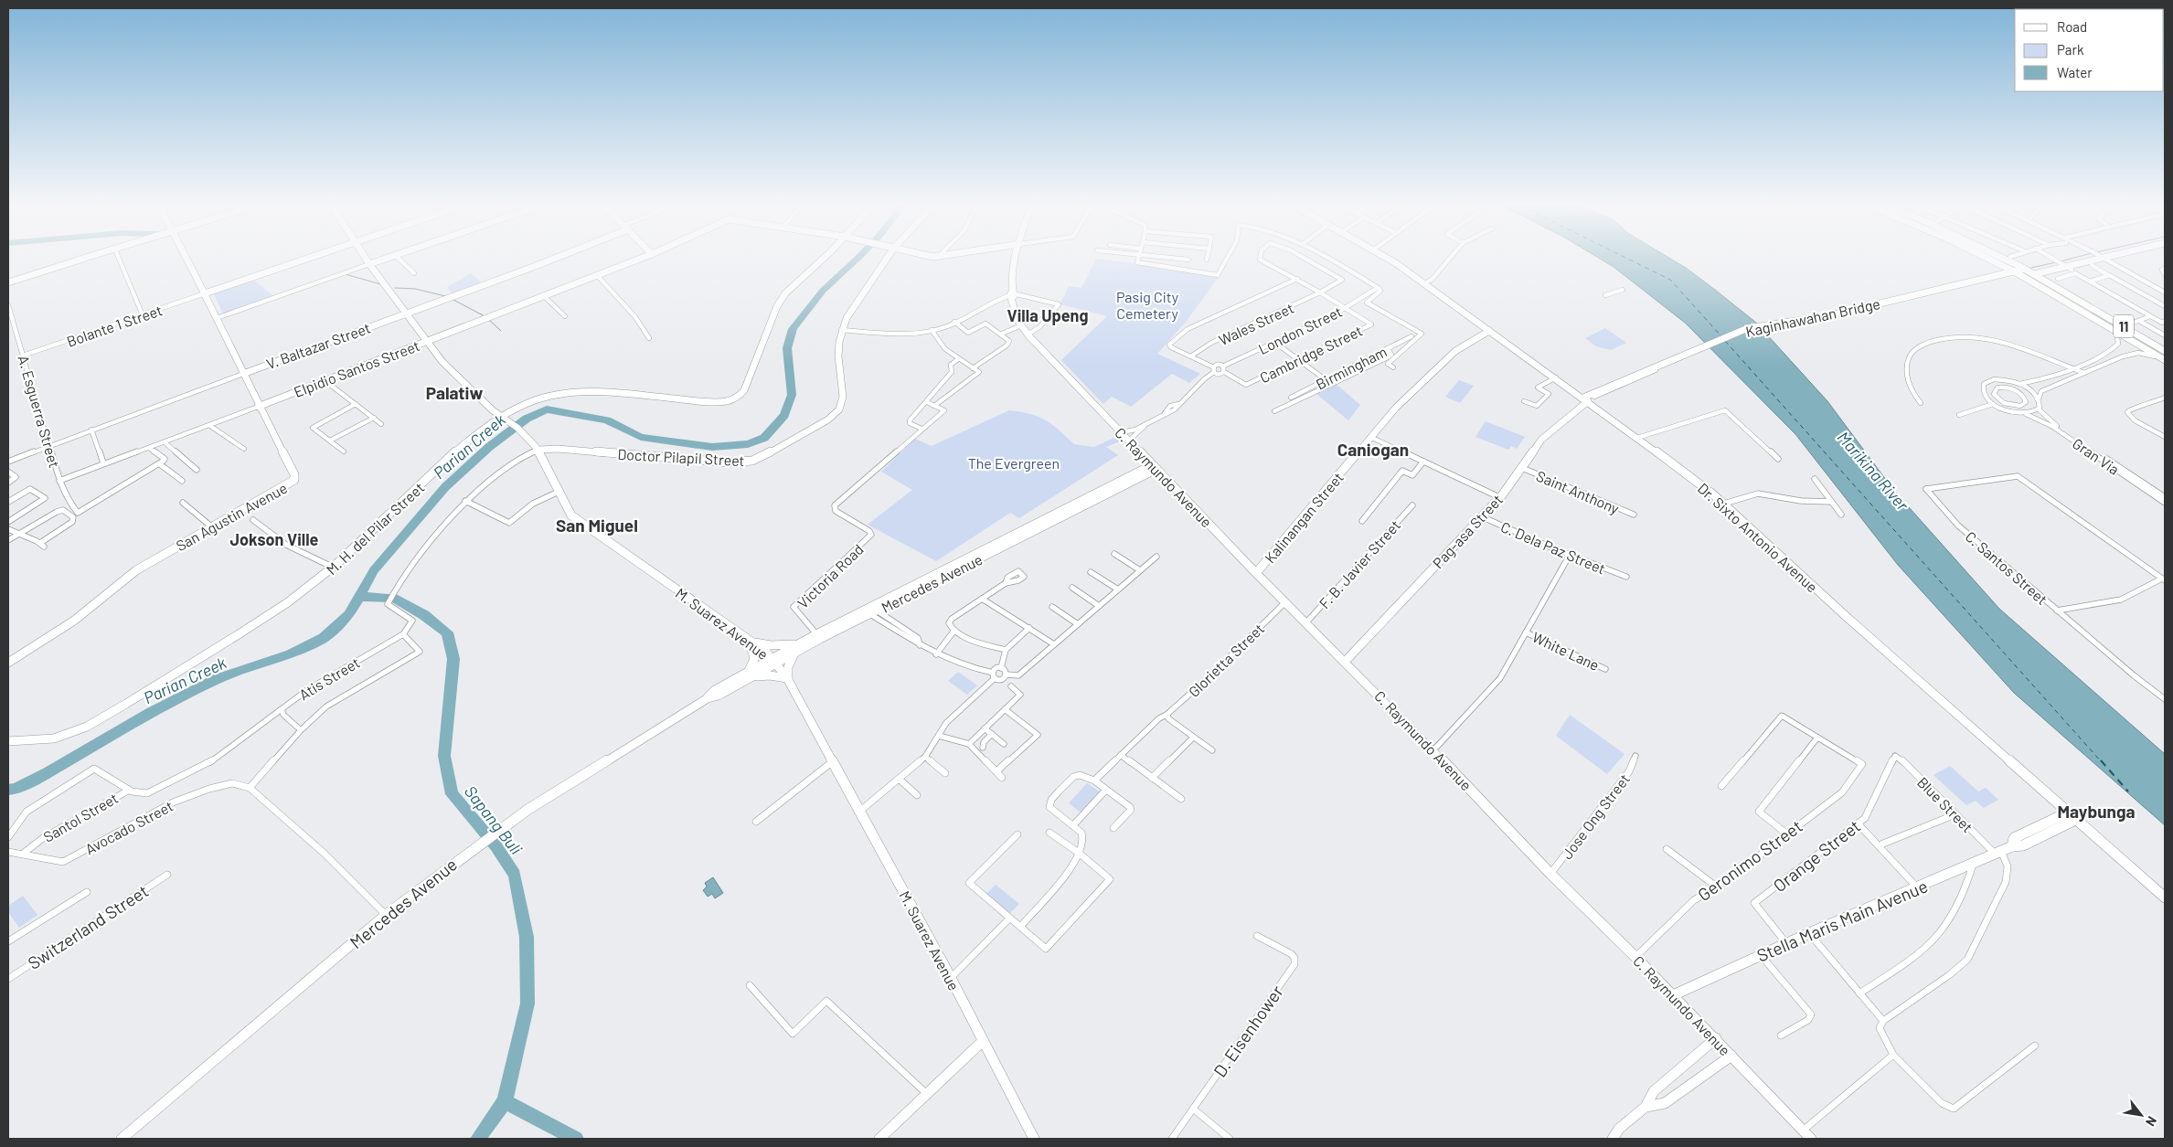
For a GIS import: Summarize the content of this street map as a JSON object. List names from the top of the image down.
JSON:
{
  "streets": {
    "main road": [
      "Kaginhawahan Bridge",
      "11",
      "V. Baltazar Street",
      "Elpidio Santos Street",
      "Doctor Pilapil Street",
      "C. Raymundo Avenue",
      "San Agustin Avenue",
      "Kalinangan Street",
      "M. H. del Pilar Street",
      "Pag-asa Street",
      "Dr. Sixto Antonio Avenue",
      "Mercedes Avenue",
      "M. Suarez Avenue",
      "Stella Maris Main Avenue"
    ],
    "street": [
      "Wales Street",
      "Bolante 1 Street",
      "London Street",
      "Cambridge Street",
      "Birmingham",
      "A. Esguerra Street",
      "Gran Via",
      "Saint Anthony",
      "C. Dela Paz Street",
      "F. B. Javier Street",
      "C. Santos Street",
      "Victoria Road",
      "White Lane",
      "Glorietta Street",
      "Atis Street",
      "Blue Street",
      "Jose Ong Street",
      "Santol Street",
      "Avocado Street",
      "Orange Street",
      "Geronimo Street",
      "Switzerland Street",
      "D. Eisenhower"
    ]
  },
  "crossings": [
    ["Kaginhawahan Bridge", "11"],
    ["Kaginhawahan Bridge", "Pag-asa Street"],
    ["Kaginhawahan Bridge", "Dr. Sixto Antonio Avenue"],
    ["Bolante 1 Street", "A. Esguerra Street"],
    ["Bolante 1 Street", "San Agustin Avenue"],
    ["London Street", "Cambridge Street"],
    ["V. Baltazar Street", "A. Esguerra Street"],
    ["V. Baltazar Street", "San Agustin Avenue"],
    ["V. Baltazar Street", "M. Suarez Avenue"],
    ["Elpidio Santos Street", "A. Esguerra Street"],
    ["Elpidio Santos Street", "San Agustin Avenue"],
    ["Elpidio Santos Street", "M. Suarez Avenue"],
    ["Doctor Pilapil Street", "M. Suarez Avenue"],
    ["Doctor Pilapil Street", "Atis Street"],
    ["C. Raymundo Avenue", "Kalinangan Street"],
    ["C. Raymundo Avenue", "Pag-asa Street"],
    ["C. Raymundo Avenue", "F. B. Javier Street"],
    ["C. Raymundo Avenue", "Mercedes Avenue"],
    ["C. Raymundo Avenue", "Glorietta Street"],
    ["C. Raymundo Avenue", "Jose Ong Street"],
    ["C. Raymundo Avenue", "Geronimo Street"],
    ["C. Raymundo Avenue", "Stella Maris Main Avenue"],
    ["Saint Anthony", "Pag-asa Street"],
    ["Kalinangan Street", "Dr. Sixto Antonio Avenue"],
    ["M. H. del Pilar Street", "M. Suarez Avenue"],
    ["Pag-asa Street", "Dr. Sixto Antonio Avenue"],
    ["Pag-asa Street", "C. Dela Paz Street"],
    ["Dr. Sixto Antonio Avenue", "Stella Maris Main Avenue"],
    ["Victoria Road", "Mercedes Avenue"],
    ["Mercedes Avenue", "M. Suarez Avenue"],
    ["Atis Street", "Santol Street"],
    ["Blue Street", "Orange Street"],
    ["Blue Street", "Stella Maris Main Avenue"],
    ["Santol Street", "Avocado Street"],
    ["Orange Street", "Stella Maris Main Avenue"]
  ],
  "districts": [
    "Villa Upeng",
    "Palatiw",
    "Caniogan",
    "San Miguel",
    "Jokson Ville",
    "Maybunga"
  ],
  "water": ["Parian Creek", "Marikina River", "Sapang Buli"],
  "parks": ["Pasig City Cemetery", "The Evergreen"],
  "legend": ["Road", "Park", "Water"],
  "north": "bottom right"
}
